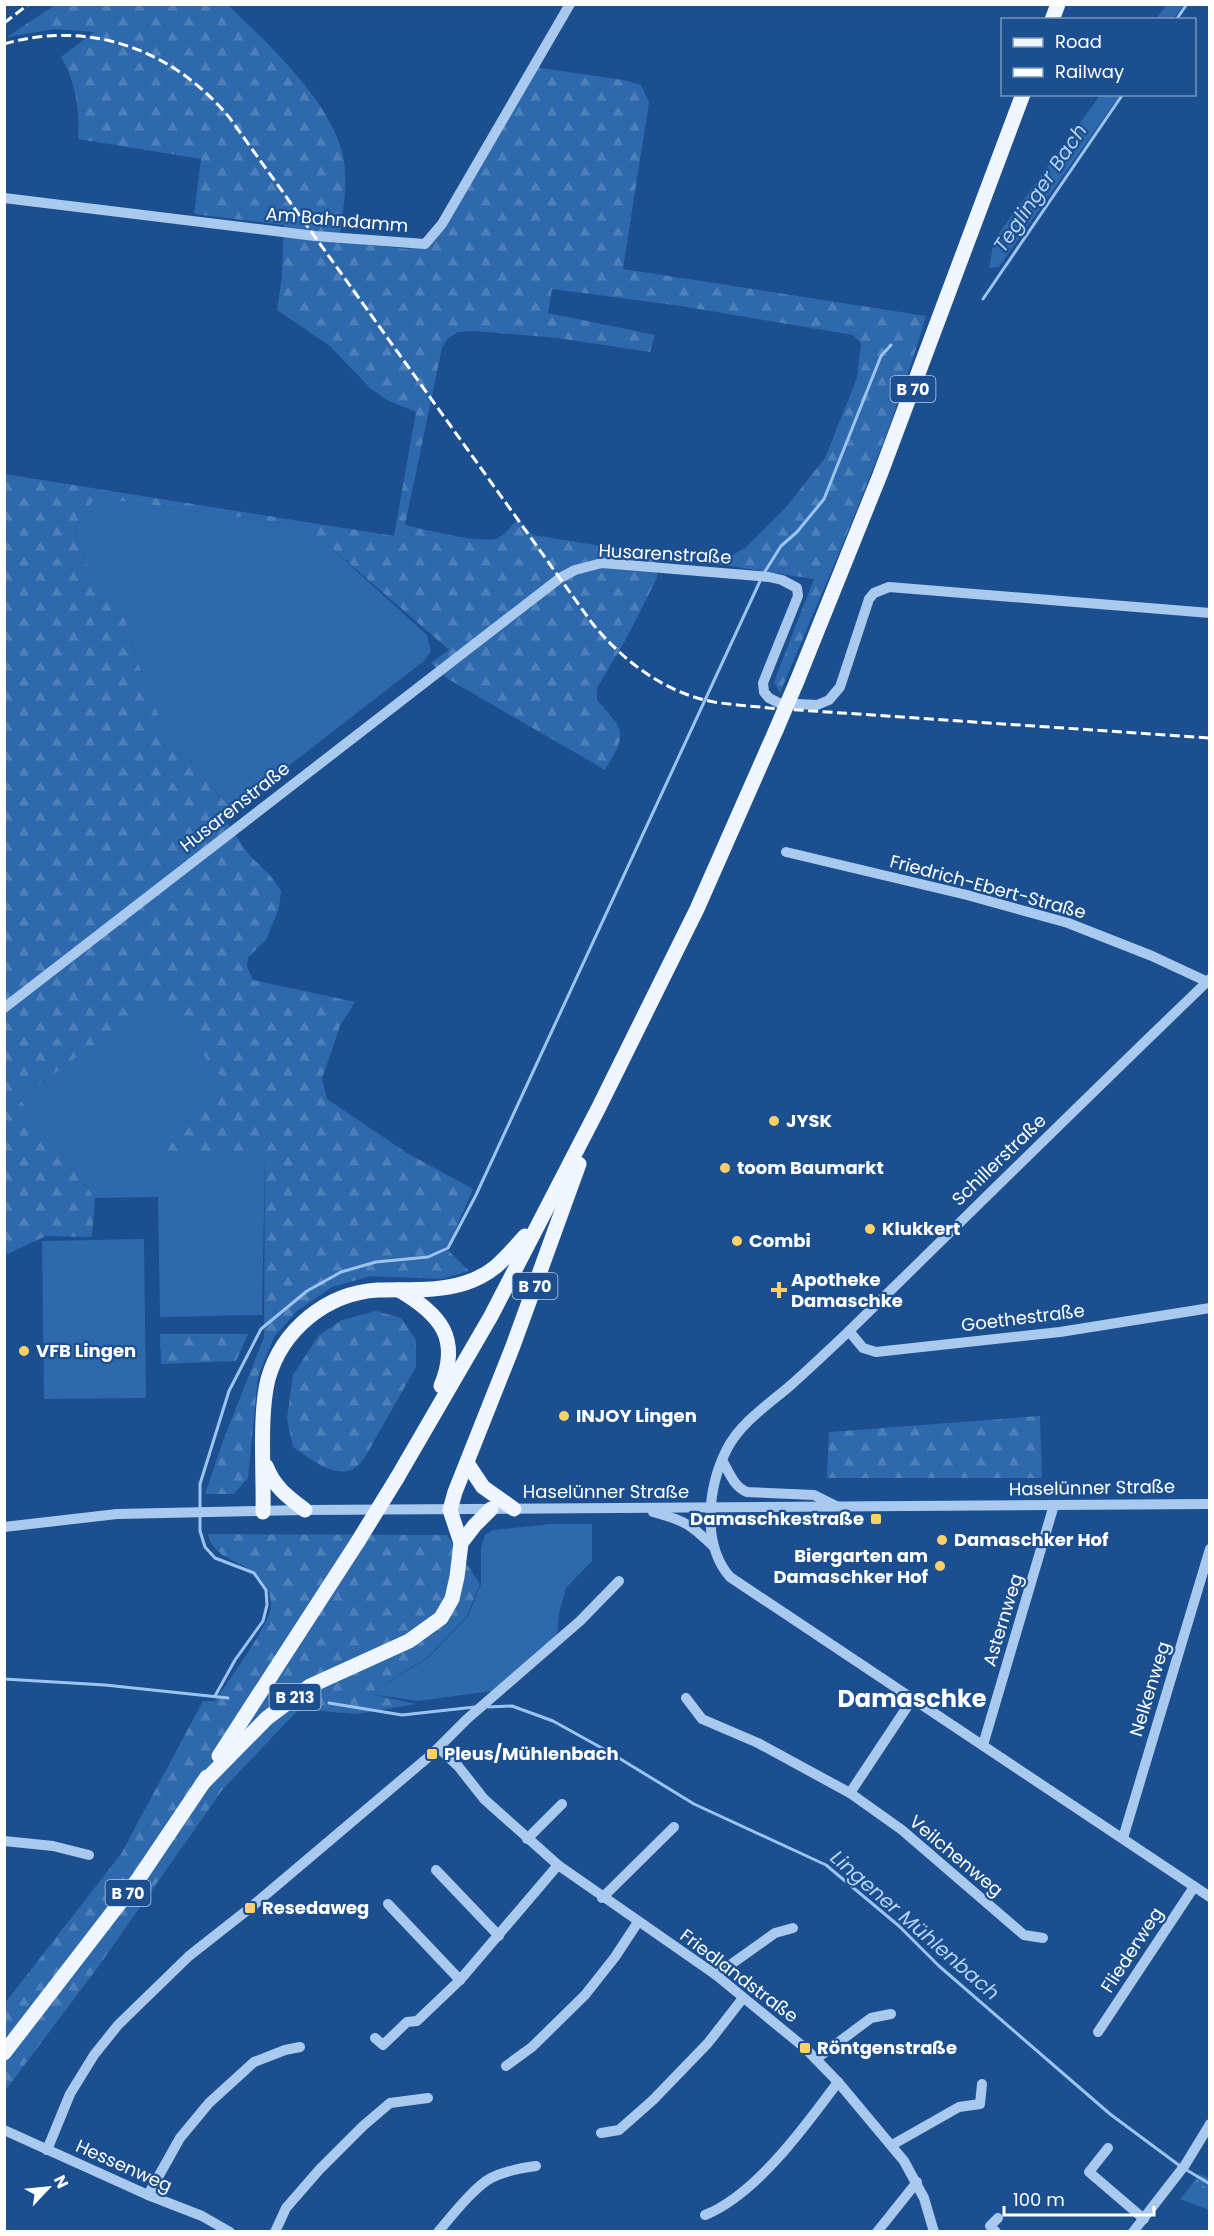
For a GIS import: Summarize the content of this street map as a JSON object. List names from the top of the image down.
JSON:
{
  "streets": {
    "main road": ["B 70", "B 213"],
    "street": [
      "Am Bahndamm",
      "Husarenstraße",
      "Friedrich-Ebert-Straße",
      "Schillerstraße",
      "Goethestraße",
      "Haselünner Straße",
      "Asternweg",
      "Nelkenweg",
      "Veilchenweg",
      "Fliederweg",
      "Friedlandstraße",
      "Hessenweg"
    ]
  },
  "crossings": [
    ["B 70", "Haselünner Straße"],
    ["B 70", "B 213"],
    ["Friedrich-Ebert-Straße", "Schillerstraße"],
    ["Schillerstraße", "Goethestraße"],
    ["Schillerstraße", "Haselünner Straße"],
    ["Haselünner Straße", "Asternweg"],
    ["Haselünner Straße", "B 213"]
  ],
  "districts": ["Damaschke"],
  "water": ["Teglinger Bach", "Lingener Mühlenbach"],
  "places": {
    "other": [
      "JYSK",
      "toom Baumarkt",
      "Klukkert",
      "Combi",
      "VFB Lingen",
      "INJOY Lingen",
      "Damaschker Hof",
      "Biergarten am Damaschker Hof"
    ],
    "health": ["Apotheke Damaschke"],
    "transit": [
      "Damaschkestraße",
      "Pleus/Mühlenbach",
      "Resedaweg",
      "Röntgenstraße"
    ]
  },
  "legend": ["Road", "Railway"],
  "scale_bar": "100 m",
  "north": "top right"
}
